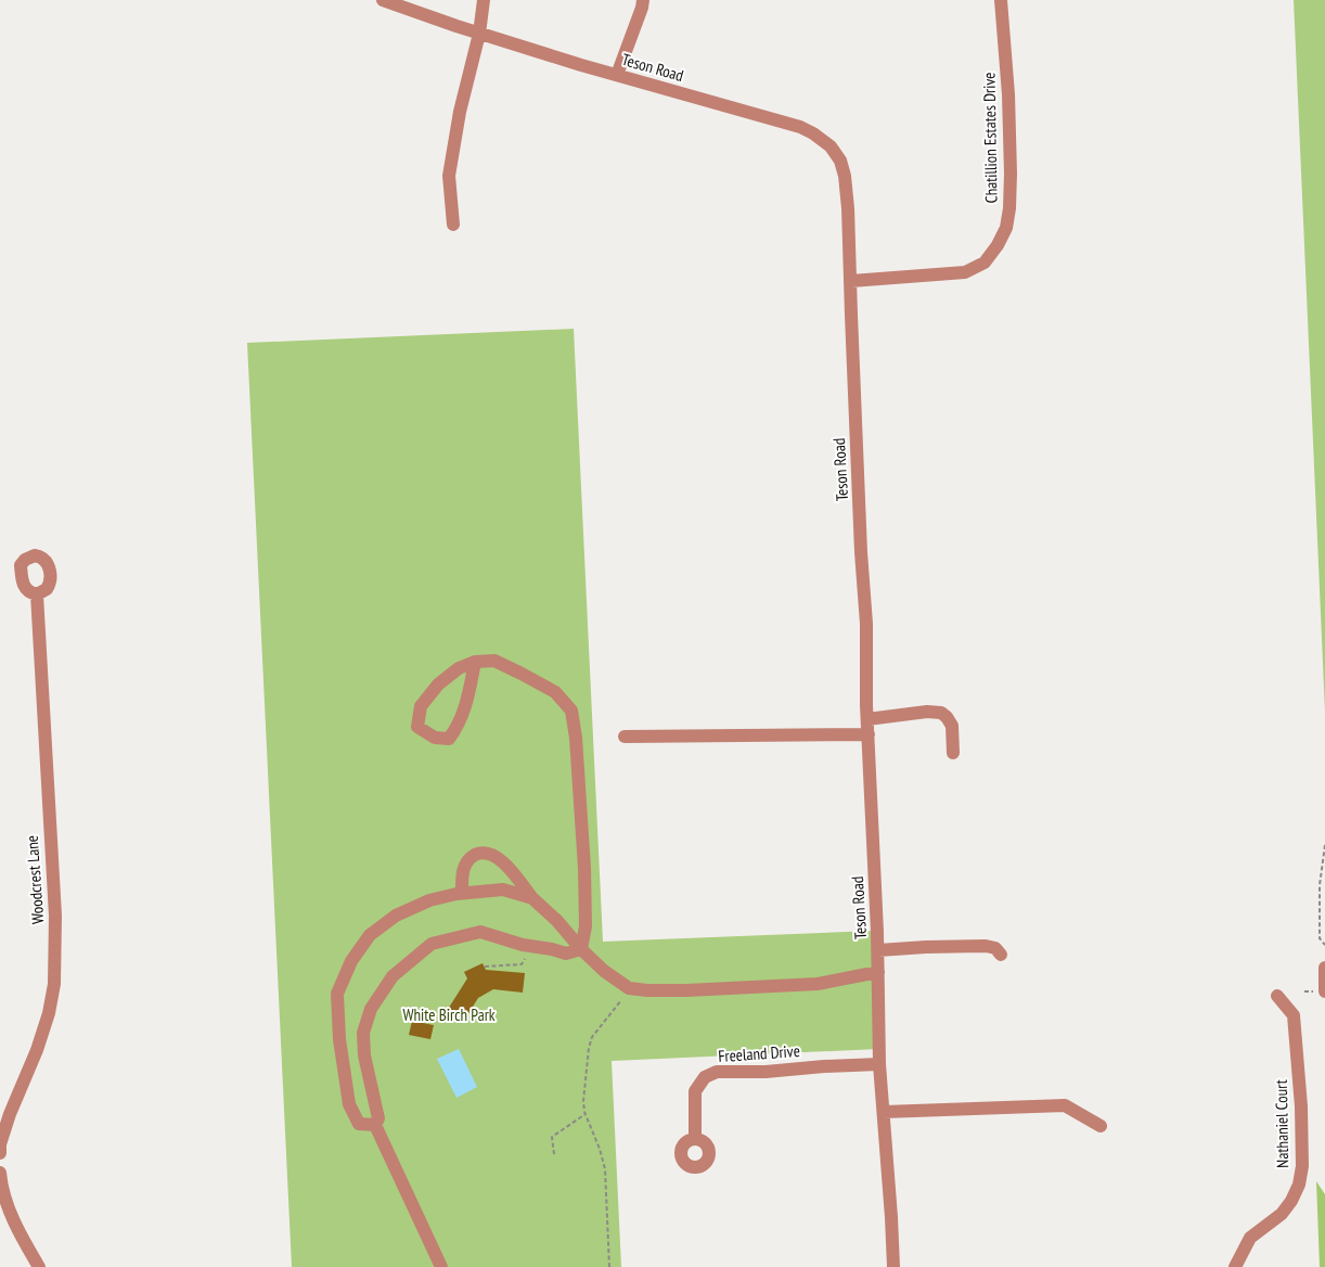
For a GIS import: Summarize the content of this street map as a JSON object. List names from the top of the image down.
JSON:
{
  "streets": {
    "street": [
      "Teson Road",
      "Chatillion Estates Drive",
      "Woodcrest Lane",
      "Freeland Drive",
      "Nathaniel Court"
    ]
  },
  "crossings": [
    ["Teson Road", "Chatillion Estates Drive"],
    ["Teson Road", "Freeland Drive"]
  ],
  "parks": ["White Birch Park"]
}
